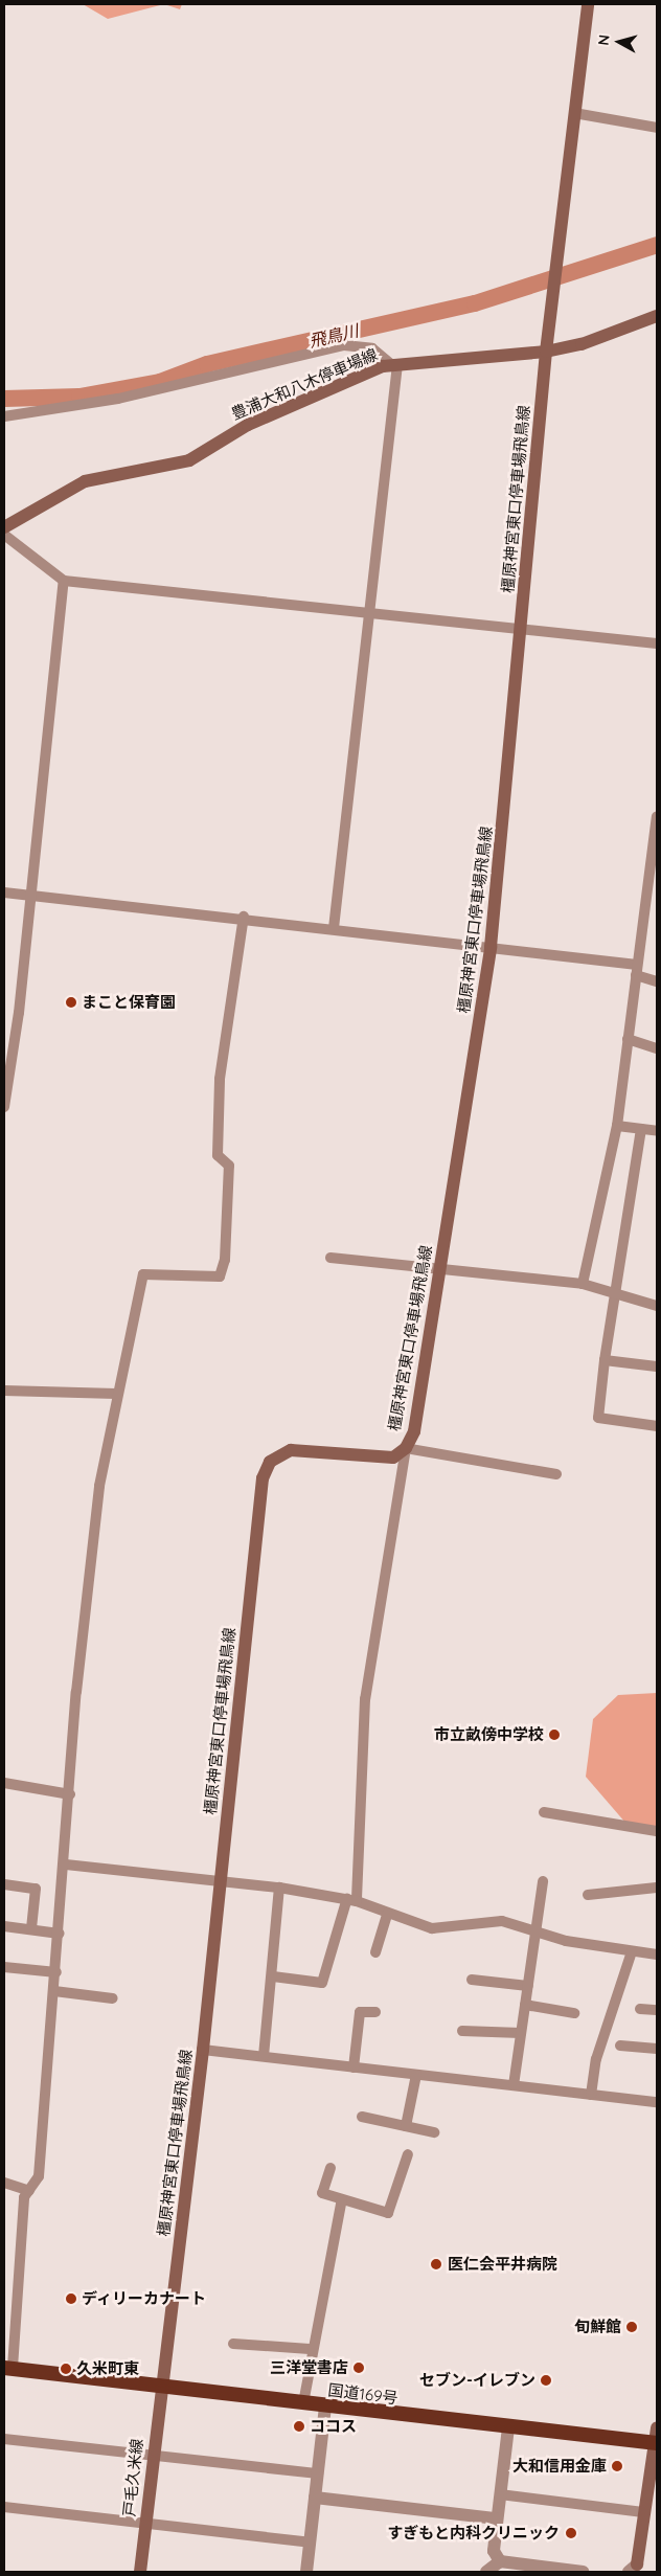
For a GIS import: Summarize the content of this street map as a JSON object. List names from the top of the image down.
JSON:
{
  "streets": {
    "highway": ["国道169号"],
    "main road": ["豊浦大和八木停車場線", "橿原神宮東口停車場飛鳥線", "戸毛久米線"]
  },
  "crossings": [
    ["豊浦大和八木停車場線", "橿原神宮東口停車場飛鳥線"],
    ["橿原神宮東口停車場飛鳥線", "国道169号"],
    ["橿原神宮東口停車場飛鳥線", "戸毛久米線"],
    ["国道169号", "戸毛久米線"]
  ],
  "water": ["飛鳥川"],
  "places": [
    "まこと保育園",
    "市立畝傍中学校",
    "医仁会平井病院",
    "ディリーカナート",
    "旬鮮館",
    "三洋堂書店",
    "久米町東",
    "セブン-イレブン",
    "ココス",
    "大和信用金庫",
    "すぎもと内科クリニック"
  ],
  "north": "left"
}
